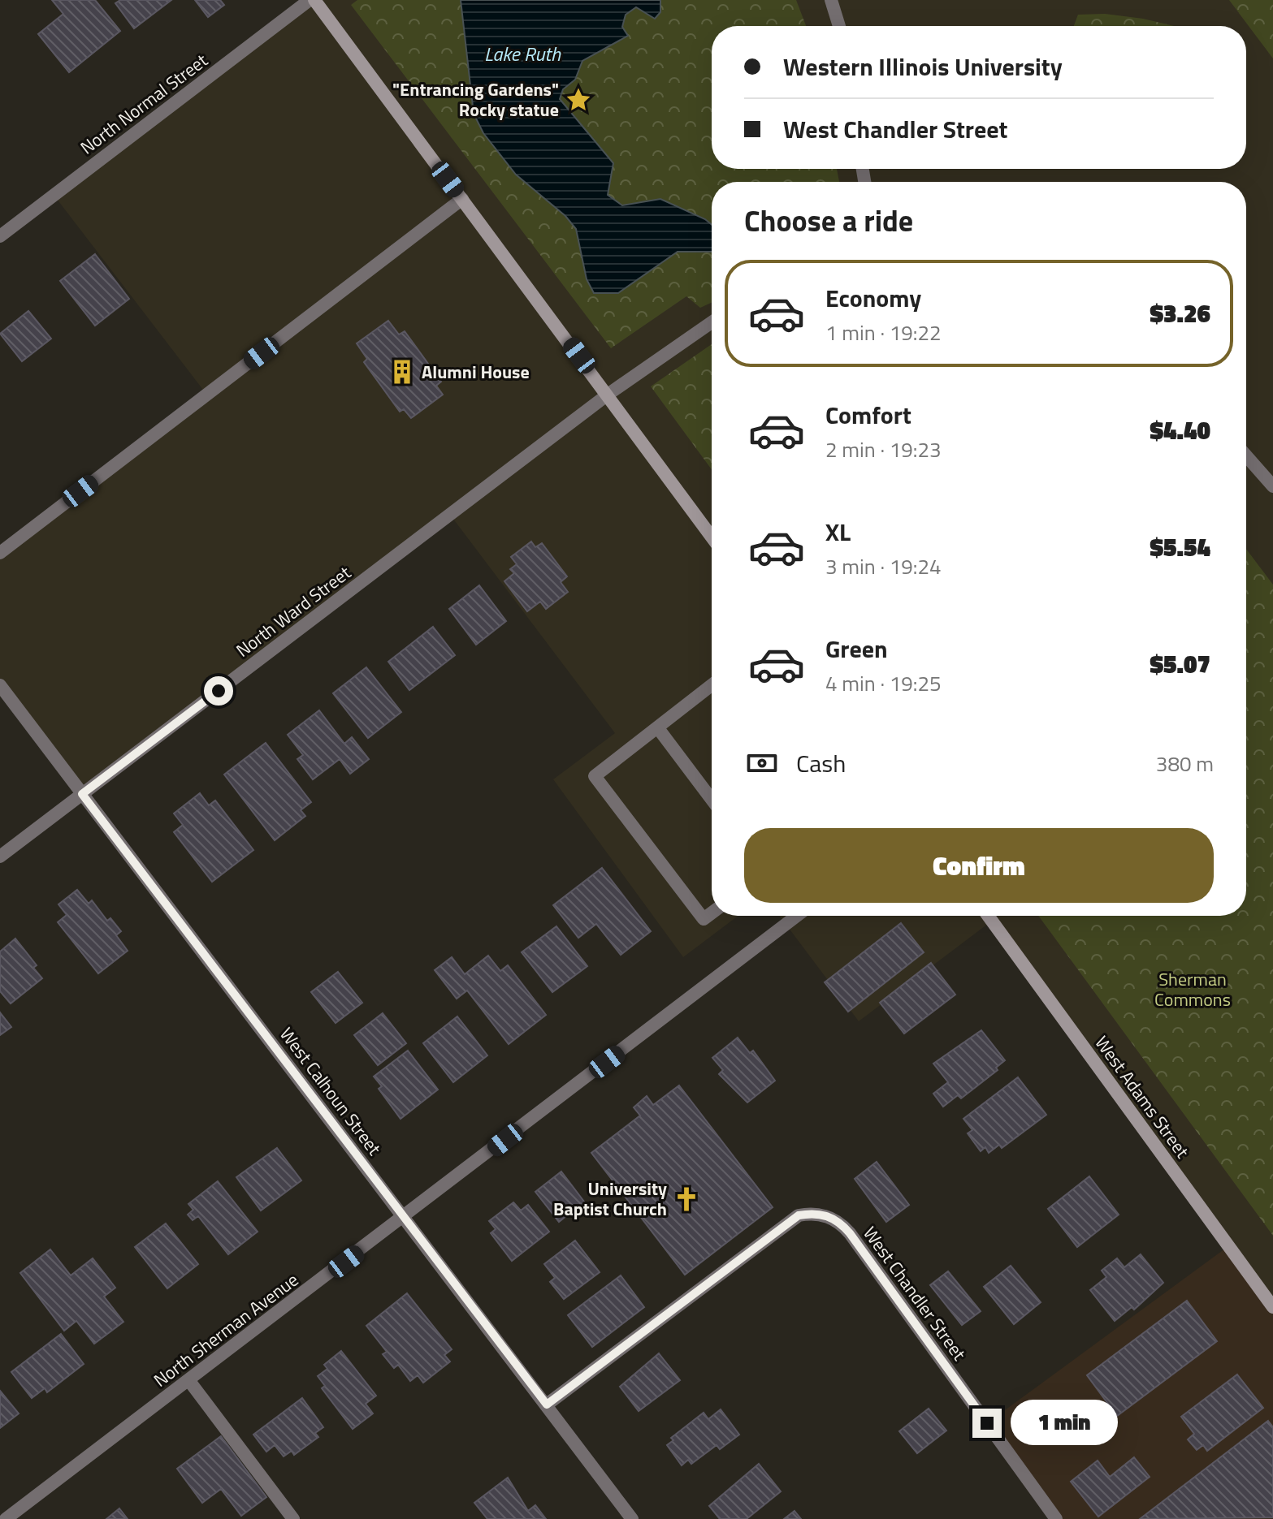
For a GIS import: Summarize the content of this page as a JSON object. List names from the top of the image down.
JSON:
{
  "streets": {
    "street": [
      "North Normal Street",
      "North Ward Street",
      "West Calhoun Street",
      "West Adams Street",
      "West Chandler Street",
      "North Sherman Avenue"
    ]
  },
  "crossings": [
    ["North Ward Street", "West Calhoun Street"],
    ["West Calhoun Street", "West Chandler Street"],
    ["West Calhoun Street", "North Sherman Avenue"]
  ],
  "water": ["Lake Ruth"],
  "parks": ["Sherman Commons"],
  "places": {
    "place": ["\"Entrancing Gardens\" Rocky statue"],
    "building": ["Alumni House"],
    "church": ["University Baptist Church"]
  },
  "page": {
    "banner": ["Western Illinois University", "West Chandler Street"],
    "heading": "Choose a ride",
    "list": [
      {
        "name": "Economy",
        "note": "1 min · 19:22",
        "value": "$3.26"
      },
      {
        "name": "Comfort",
        "note": "2 min · 19:23",
        "value": "$4.40"
      },
      {
        "name": "XL",
        "note": "3 min · 19:24",
        "value": "$5.54"
      },
      {
        "name": "Green",
        "note": "4 min · 19:25",
        "value": "$5.07"
      }
    ],
    "pay": ["Cash", "380 m"],
    "buttons": "Confirm",
    "bubble": "1 min"
  }
}
